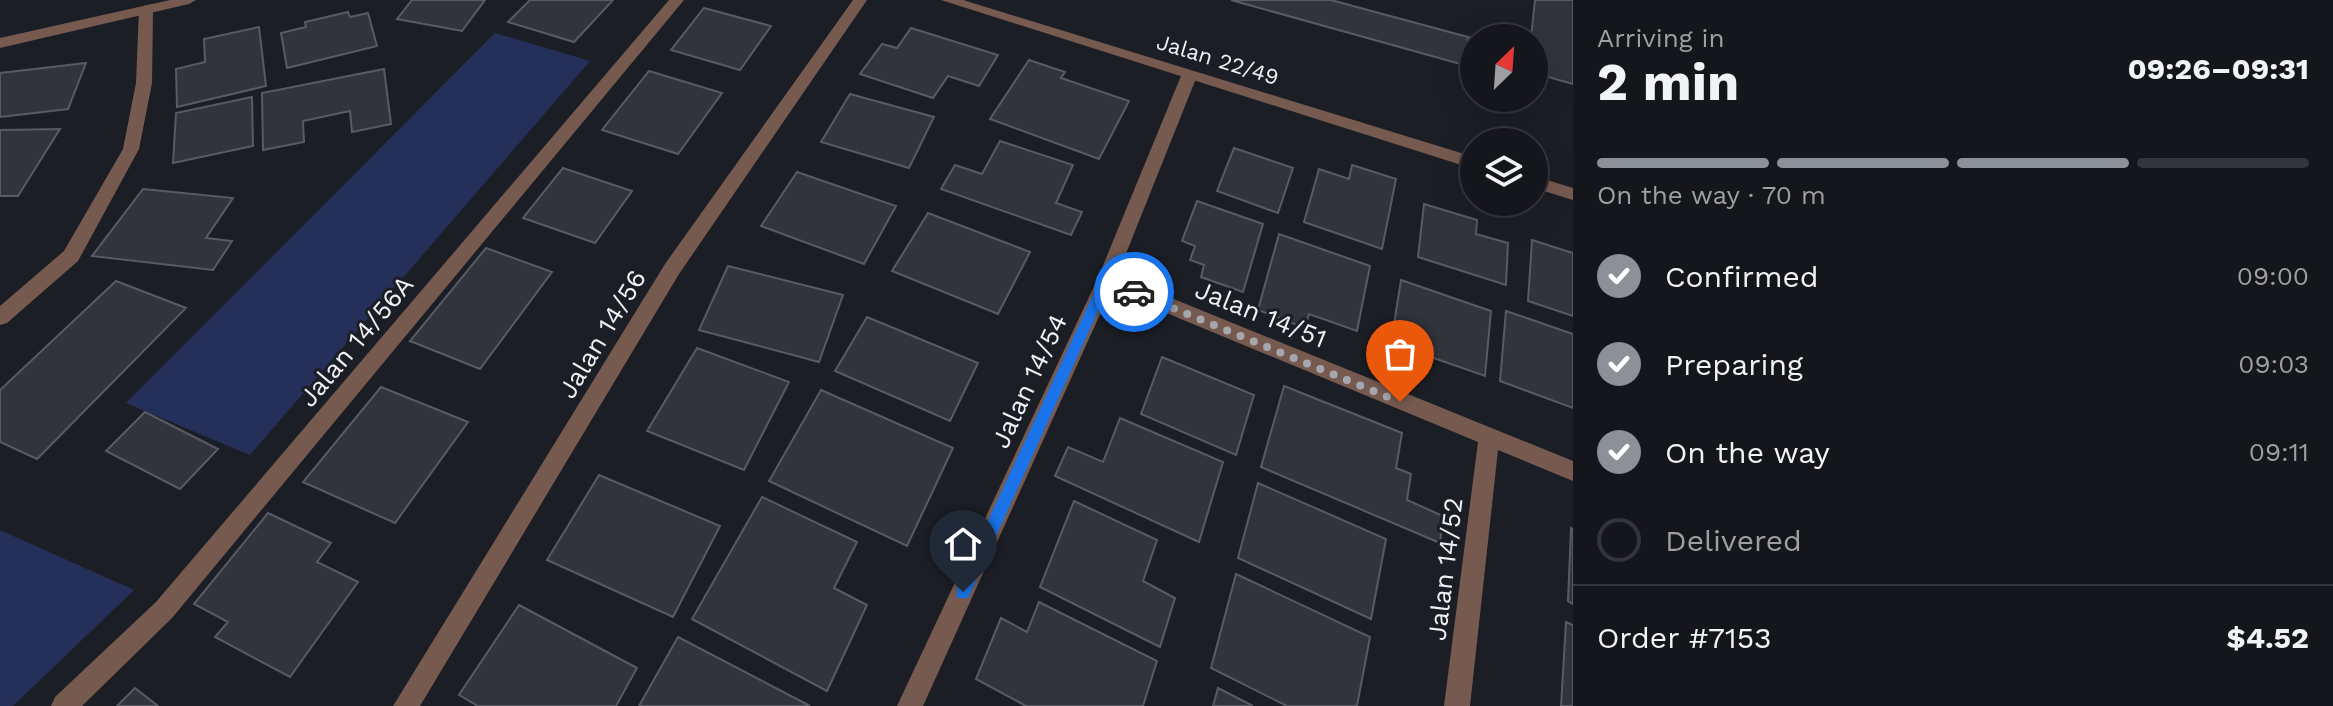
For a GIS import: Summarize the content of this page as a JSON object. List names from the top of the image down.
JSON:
{
  "streets": {
    "street": [
      "Jalan 22/49",
      "Jalan 14/51",
      "Jalan 14/56",
      "Jalan 14/56A",
      "Jalan 14/54",
      "Jalan 14/52"
    ]
  },
  "crossings": [
    ["Jalan 22/49", "Jalan 14/54"],
    ["Jalan 14/51", "Jalan 14/54"],
    ["Jalan 14/51", "Jalan 14/52"]
  ],
  "north": "top right",
  "page": {
    "heading": ["2 min", "Arriving in", "09:26–09:31"],
    "panel": ["Order #7153", "$4.52"],
    "bar": "On the way · 70 m",
    "list": [
      ["Confirmed", "09:00"],
      ["Preparing", "09:03"],
      ["On the way", "09:11"],
      "Delivered"
    ]
  }
}
